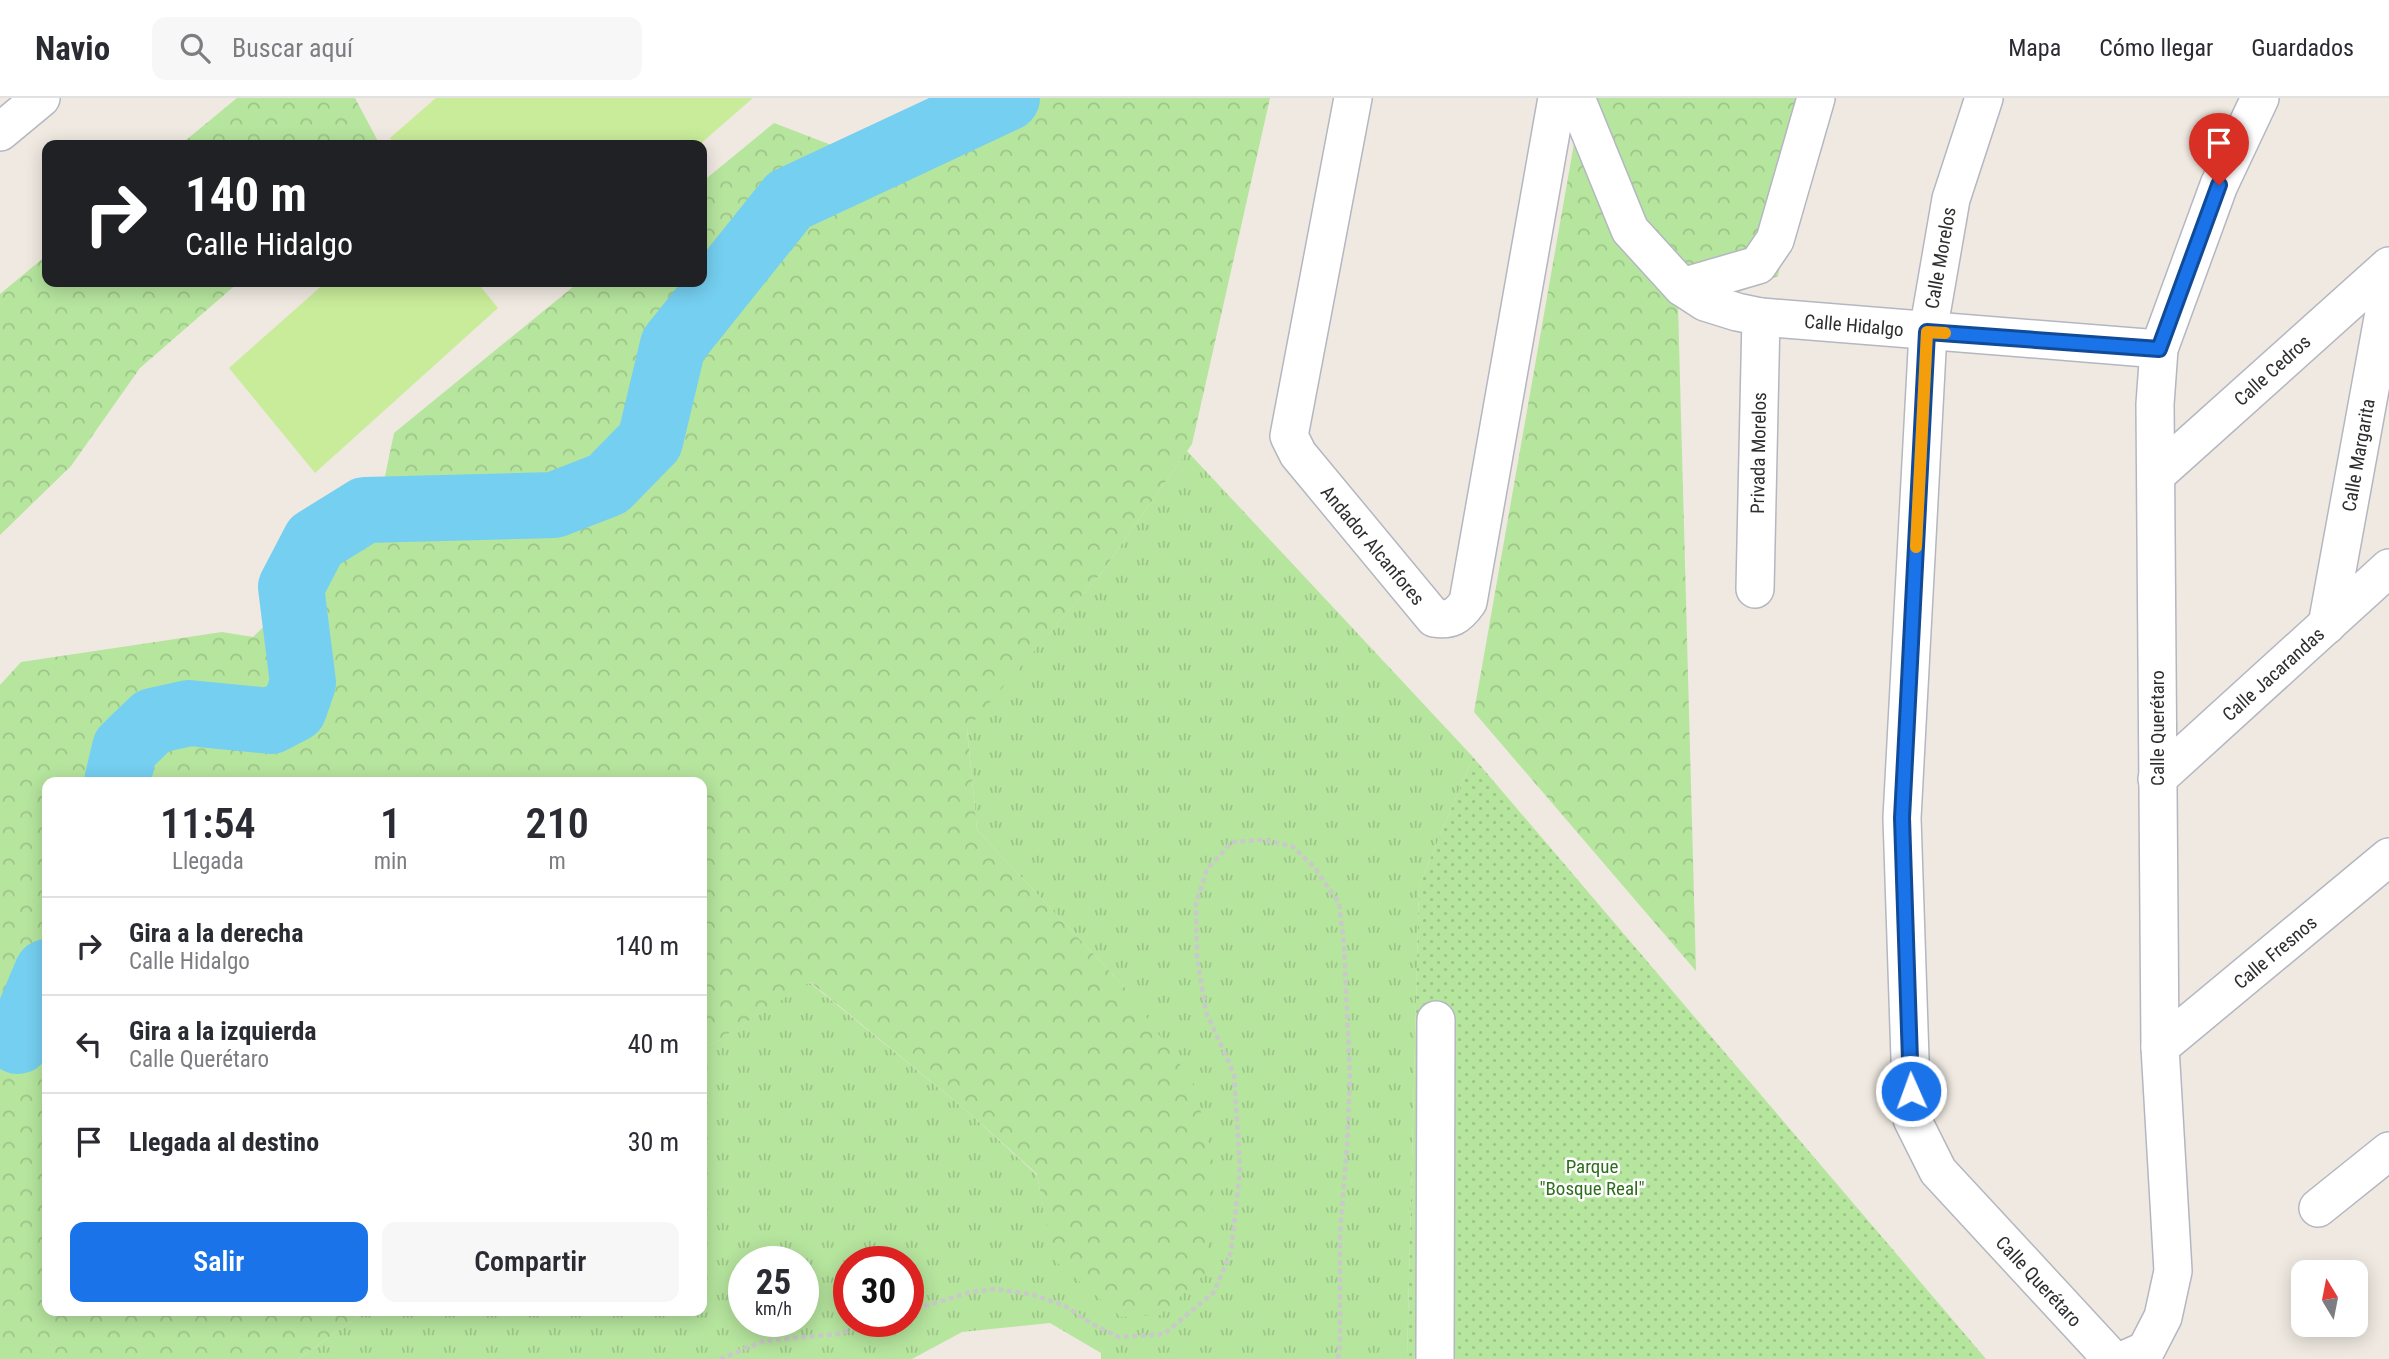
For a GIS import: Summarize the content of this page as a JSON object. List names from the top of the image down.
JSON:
{
  "streets": {
    "street": [
      "Calle Morelos",
      "Calle Hidalgo",
      "Calle Cedros",
      "Privada Morelos",
      "Calle Margarita",
      "Andador Alcanfores",
      "Calle Jacarandas",
      "Calle Querétaro",
      "Calle Fresnos"
    ]
  },
  "crossings": [
    ["Calle Morelos", "Calle Hidalgo"],
    ["Calle Morelos", "Calle Querétaro"],
    ["Calle Hidalgo", "Privada Morelos"],
    ["Calle Hidalgo", "Calle Querétaro"],
    ["Calle Cedros", "Calle Querétaro"],
    ["Calle Margarita", "Calle Jacarandas"],
    ["Calle Jacarandas", "Calle Querétaro"],
    ["Calle Querétaro", "Calle Fresnos"]
  ],
  "parks": ["Parque \"Bosque Real\""],
  "north": "top",
  "page": {
    "header": "Navio",
    "search": "Buscar aquí",
    "nav": ["Mapa", "Cómo llegar", "Guardados"],
    "turn": ["140 m", "Calle Hidalgo"],
    "eta": [
      "11:54",
      "Llegada",
      "1",
      "min",
      "210",
      "m"
    ],
    "list": [
      {
        "name": "Gira a la derecha",
        "note": "Calle Hidalgo",
        "value": "140 m"
      },
      {
        "name": "Gira a la izquierda",
        "note": "Calle Querétaro",
        "value": "40 m"
      },
      {
        "name": "Llegada al destino",
        "value": "30 m"
      }
    ],
    "buttons": ["Salir", "Compartir"],
    "speed": "25 km/h",
    "limit": "30"
  }
}
